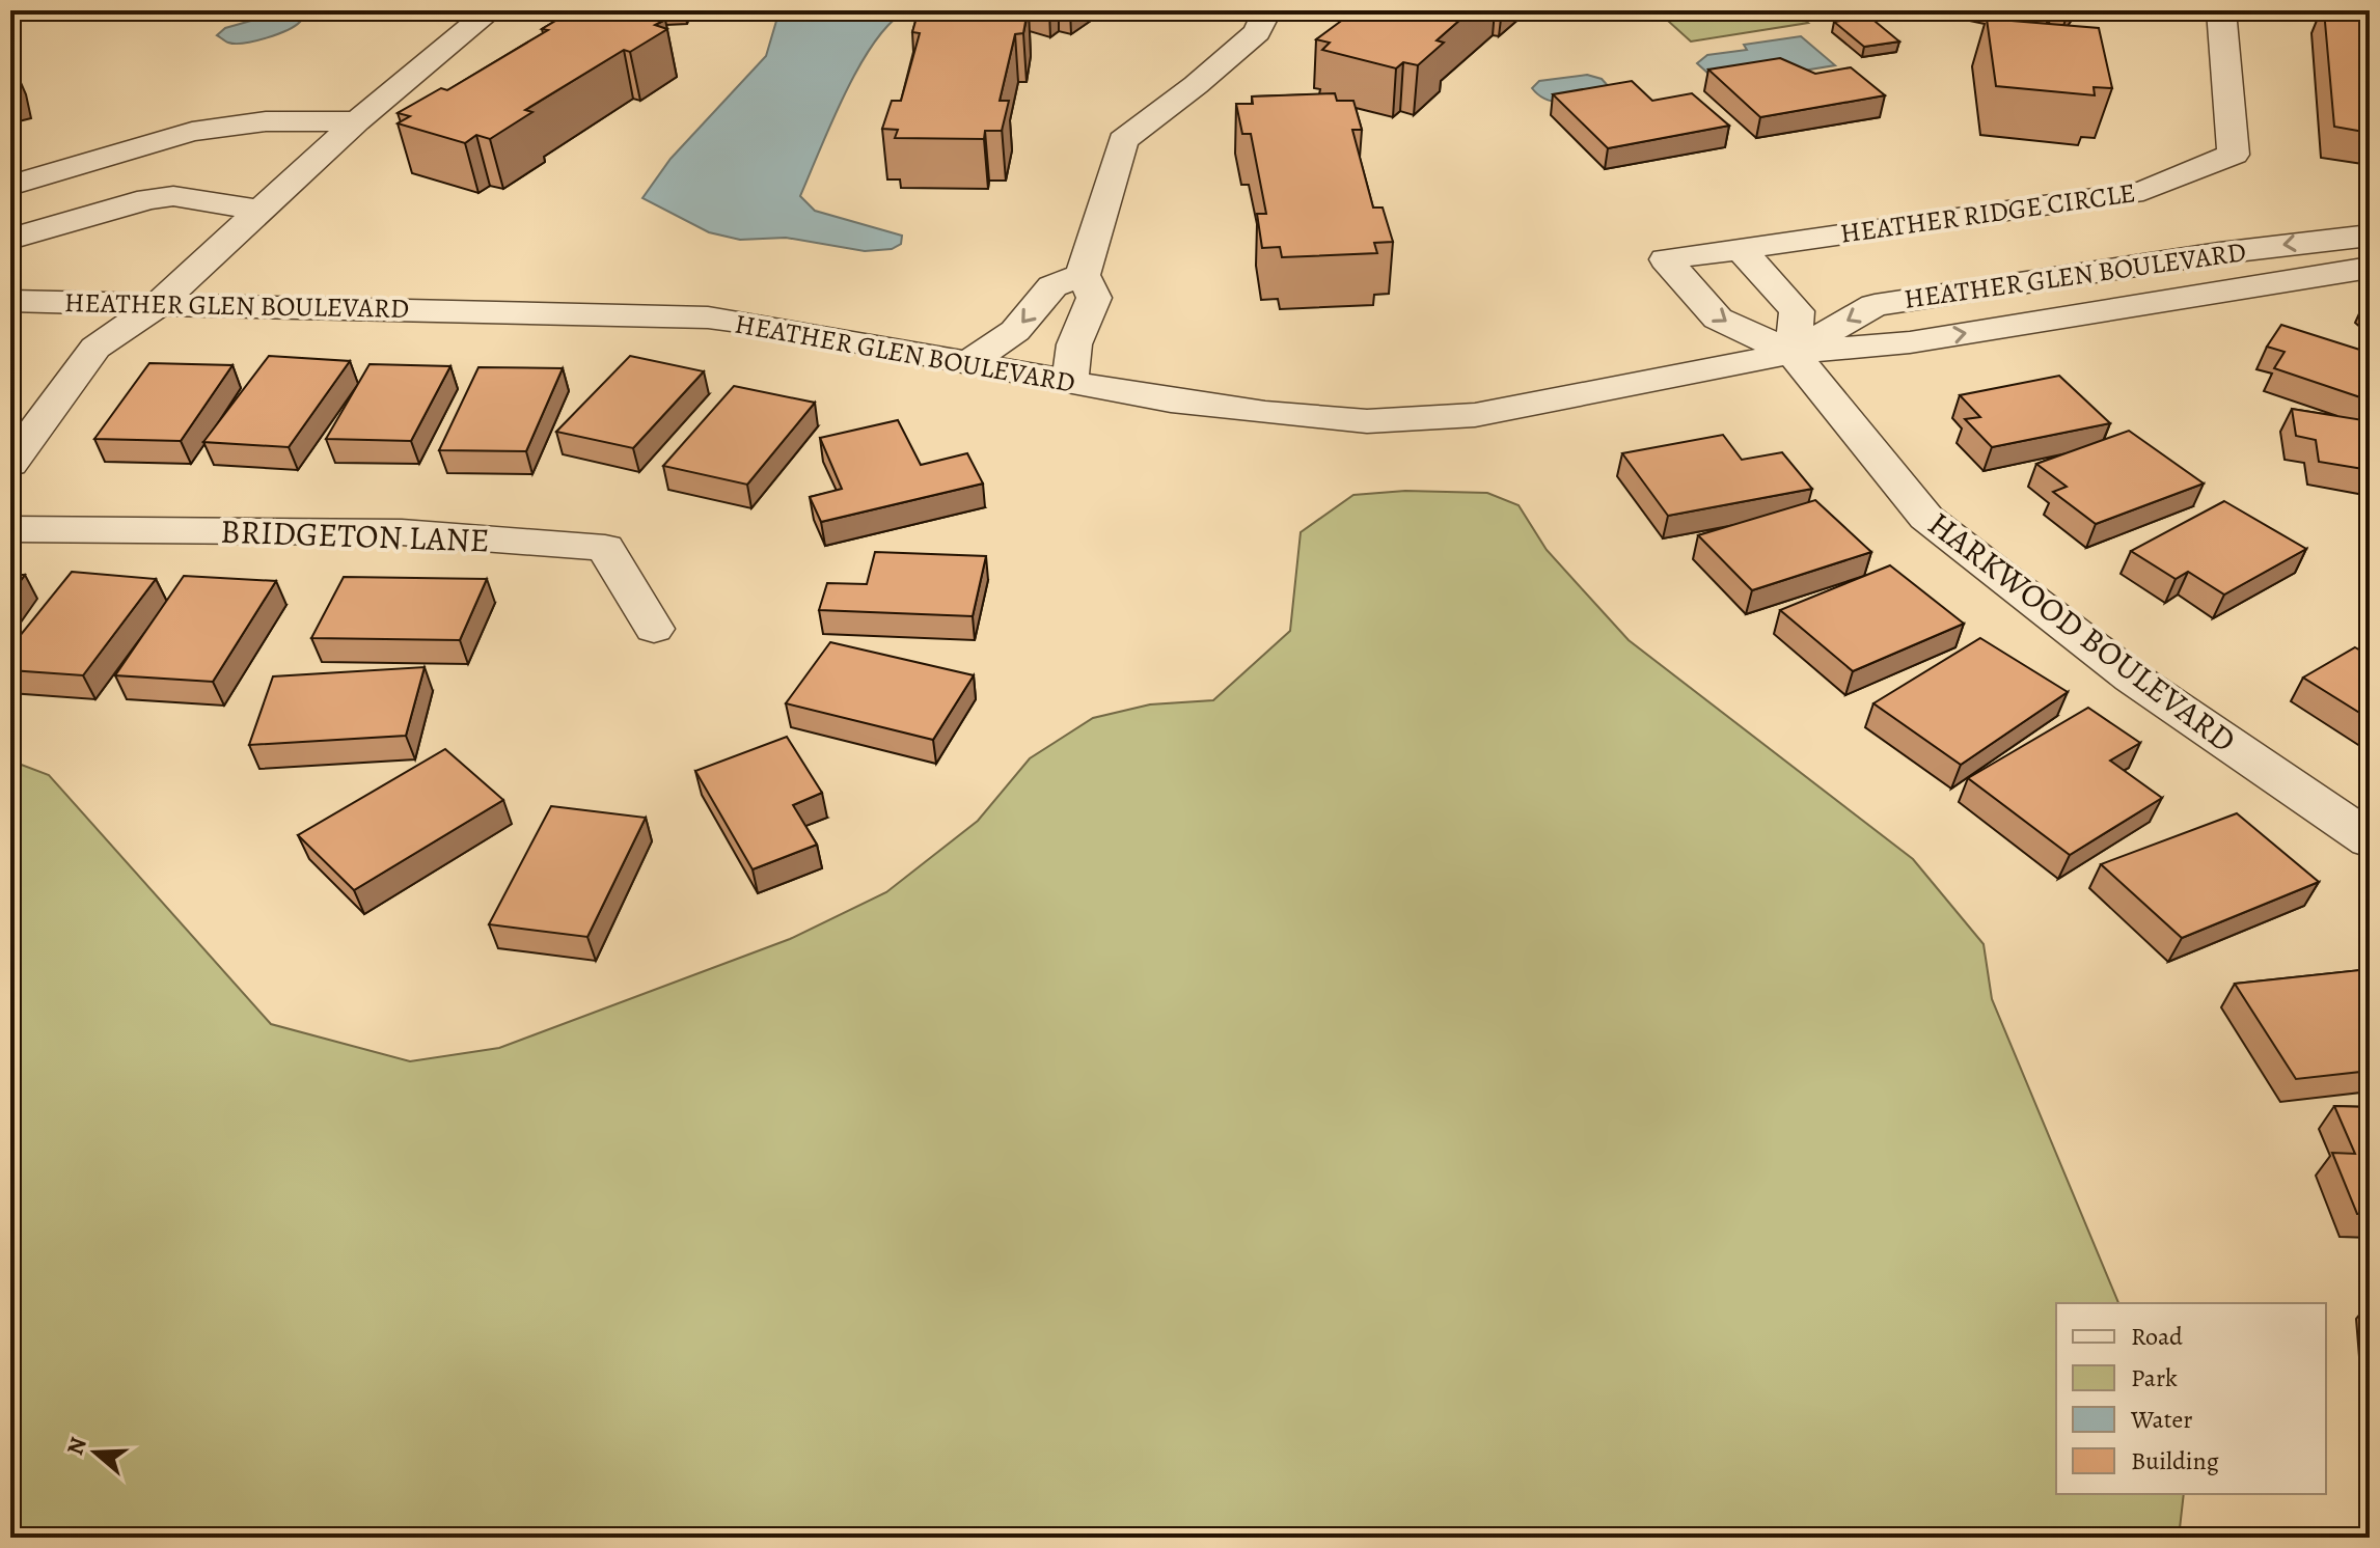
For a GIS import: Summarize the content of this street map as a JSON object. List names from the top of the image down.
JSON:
{
  "streets": {
    "street": [
      "HEATHER RIDGE CIRCLE",
      "HEATHER GLEN BOULEVARD",
      "BRIDGETON LANE",
      "HARKWOOD BOULEVARD"
    ]
  },
  "crossings": [
    ["HEATHER RIDGE CIRCLE", "HEATHER GLEN BOULEVARD"],
    ["HEATHER RIDGE CIRCLE", "HARKWOOD BOULEVARD"],
    ["HEATHER GLEN BOULEVARD", "HARKWOOD BOULEVARD"]
  ],
  "legend": [
    "Road",
    "Park",
    "Water",
    "Building"
  ],
  "north": "left"
}
